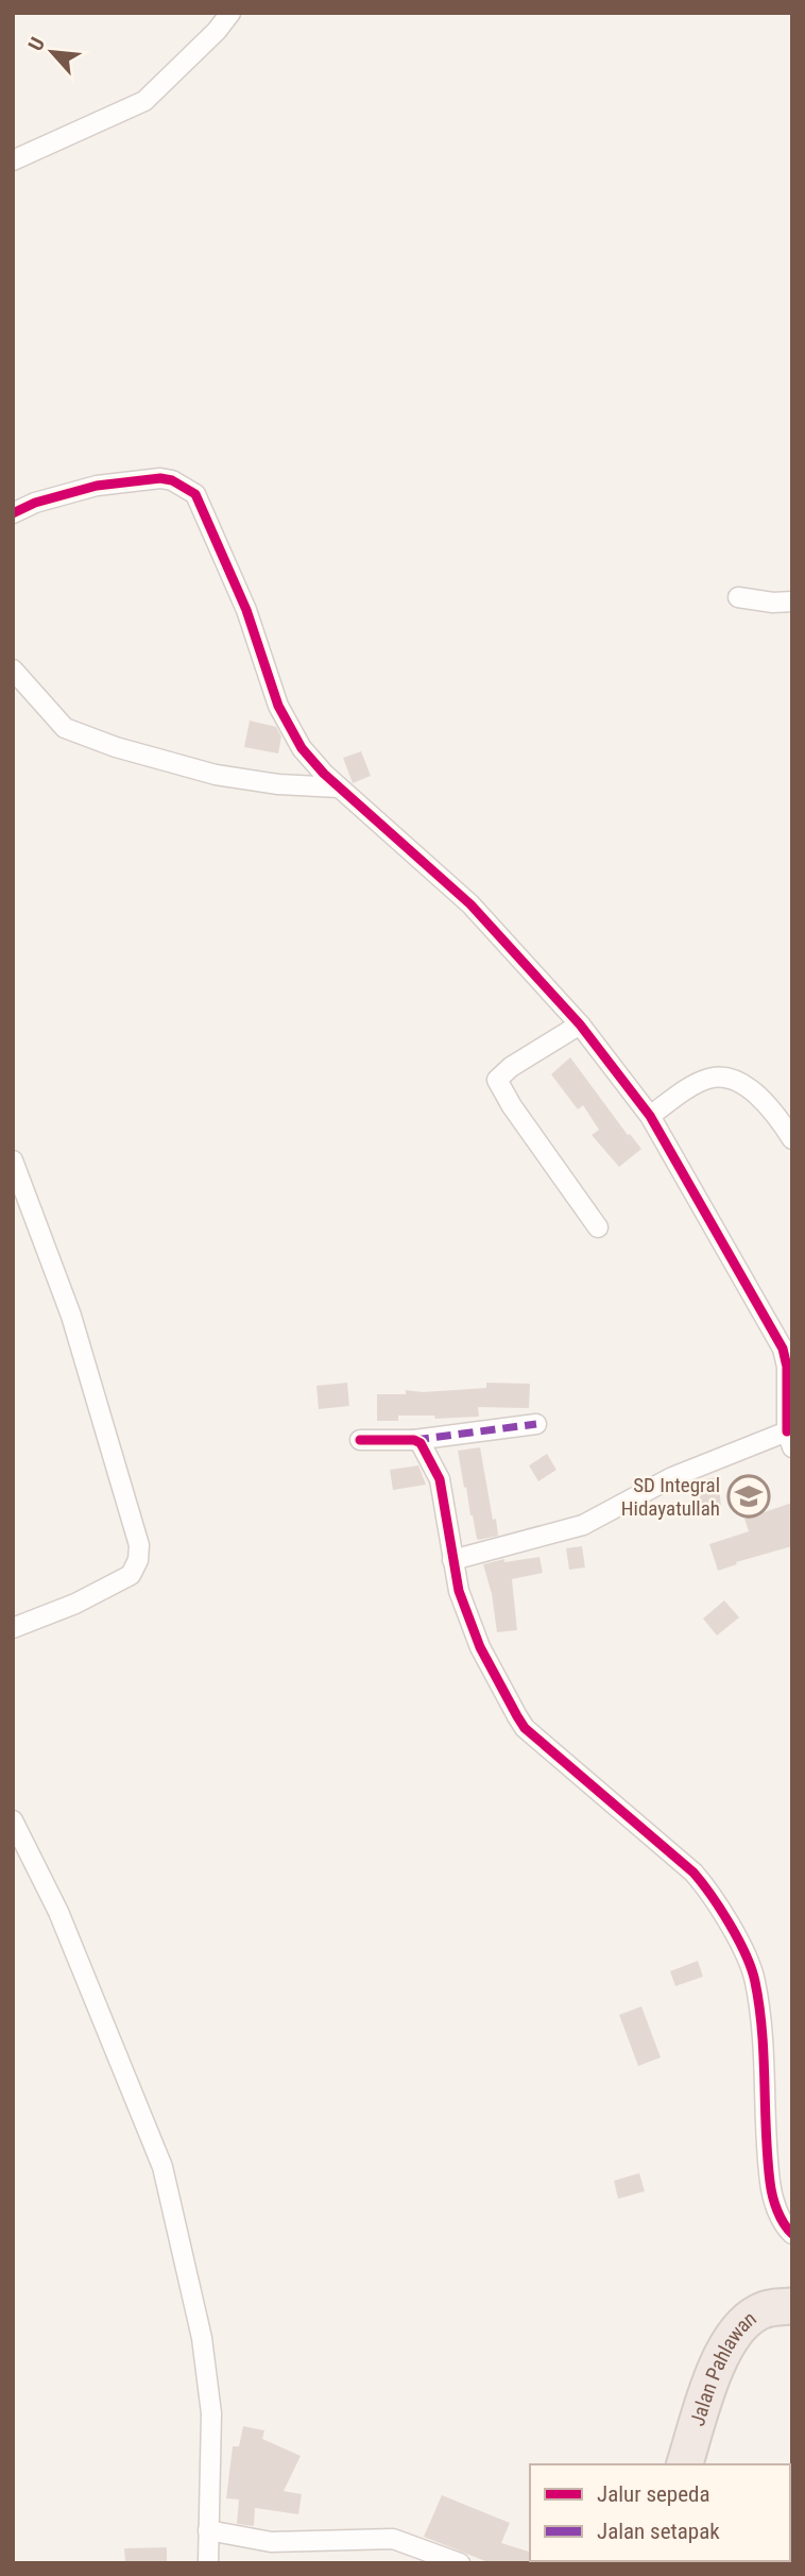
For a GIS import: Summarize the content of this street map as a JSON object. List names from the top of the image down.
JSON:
{
  "streets": {
    "highway": ["Jalan Pahlawan"]
  },
  "places": {
    "school or university": ["SD Integral Hidayatullah"]
  },
  "legend": ["Jalur sepeda", "Jalan setapak"],
  "north": "top left"
}
